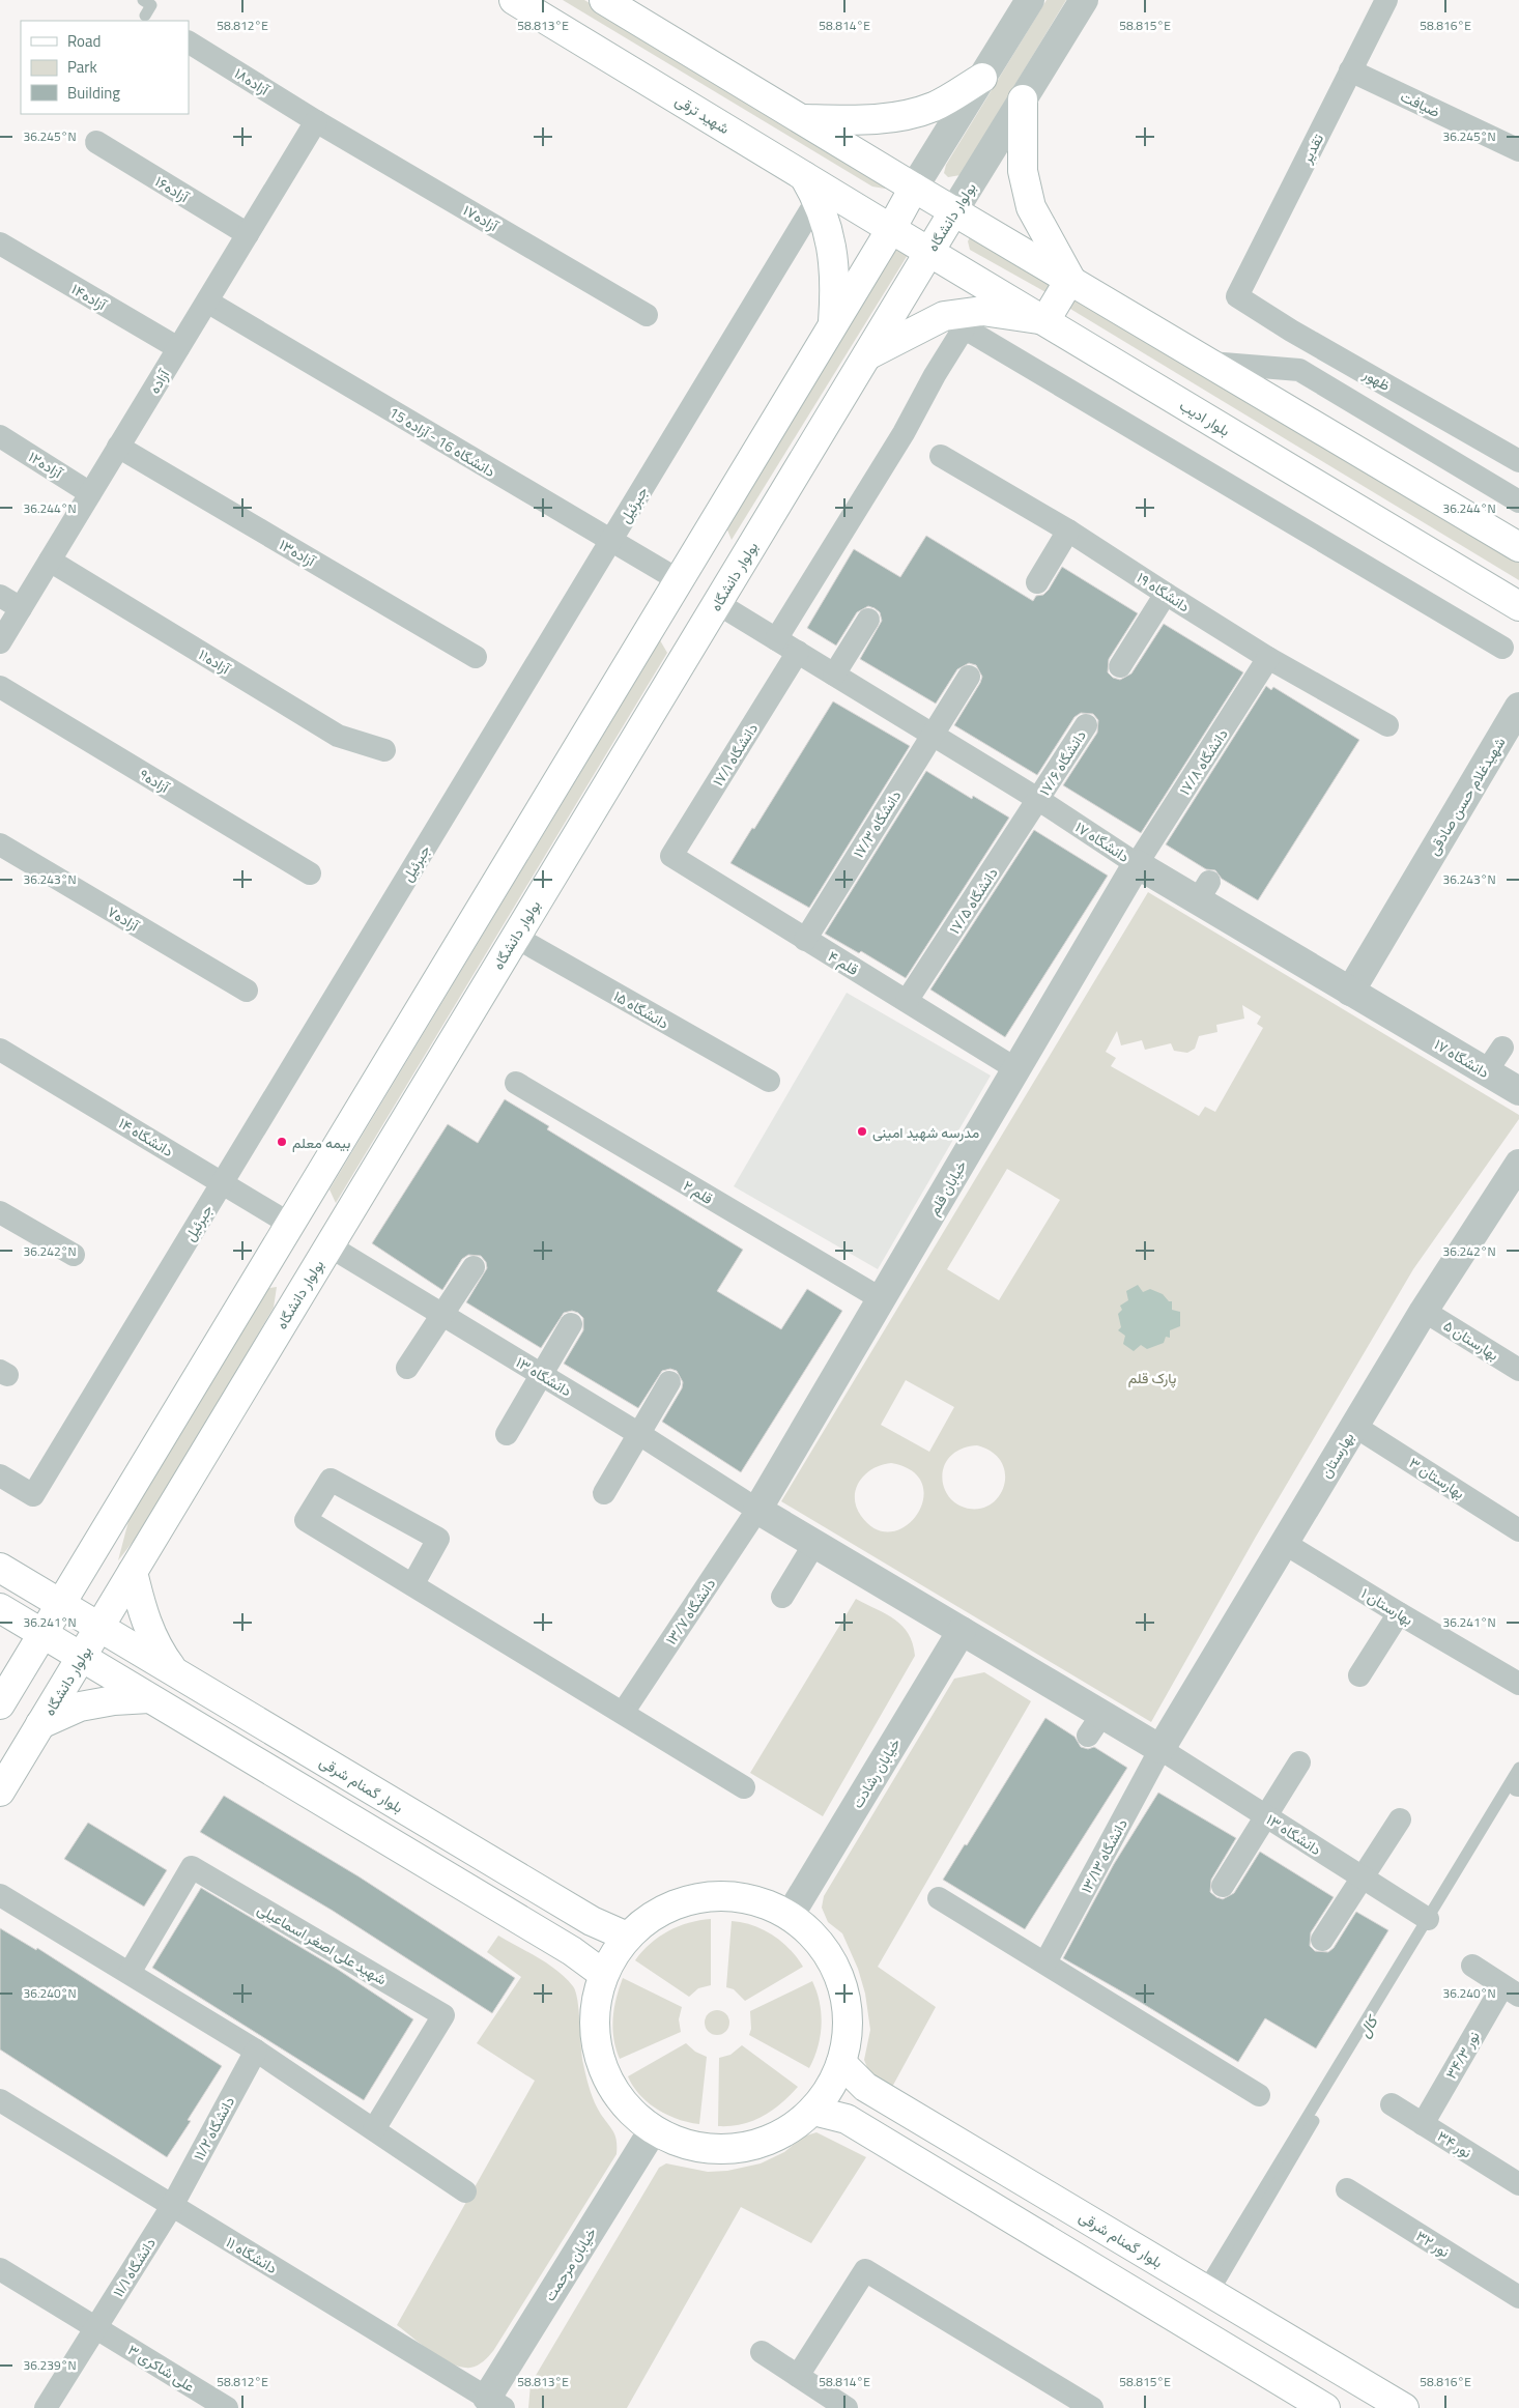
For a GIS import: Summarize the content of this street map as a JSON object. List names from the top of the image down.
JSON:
{
  "streets": {
    "main road": [
      "شهید ترقی",
      "بولوار دانشگاه",
      "بلوار ادیب",
      "بلوار گمنام شرقی"
    ],
    "street": [
      "آزاده۱۸",
      "ضیافت",
      "تقدیر",
      "آزاده۱۶",
      "آزاده۱۷",
      "آزاده۱۴",
      "ظهور",
      "آزاده",
      "دانشگاه 16 - آزاده 15",
      "آزاده۱۲",
      "جبرئیل",
      "آزاده۱۳",
      "دانشگاه ۱۹",
      "آزاده۱۱",
      "دانشگاه ۱۷/۱",
      "دانشگاه ۱۷/۸",
      "دانشگاه ۱۷/۶",
      "آزاده۹",
      "شهیدغلام حسن صادقی",
      "دانشگاه ۱۷/۳",
      "دانشگاه ۱۷",
      "دانشگاه ۱۷/۵",
      "آزاده۷",
      "قلم ۴",
      "دانشگاه ۱۵",
      "دانشگاه ۱۴",
      "خیابان قلم",
      "قلم ۲",
      "بهارستان ۵",
      "دانشگاه ۱۳",
      "بهارستان",
      "بهارستان ۳",
      "بهارستان ۱",
      "دانشگاه ۱۳/۷",
      "خیابان رشادت",
      "دانشگاه ۱۳/۱۳",
      "شهید علی اصغر اسماعیلی",
      "نور ۳۴/۳",
      "دانشگاه ۱۱/۲",
      "نور ۳۴",
      "نور ۳۲",
      "دانشگاه ۱۱",
      "خیابان مرحمت",
      "دانشگاه ۱۱/۱",
      "علی شاکری ۳"
    ]
  },
  "crossings": [
    ["آزاده۱۸", "آزاده۱۷"],
    ["آزاده۱۸", "آزاده"],
    ["ضیافت", "تقدیر"],
    ["شهید ترقی", "بلوار ادیب"],
    ["تقدیر", "ظهور"],
    ["آزاده۱۶", "آزاده"],
    ["بولوار دانشگاه", "بلوار ادیب"],
    ["بولوار دانشگاه", "دانشگاه ۱۷"],
    ["بولوار دانشگاه", "دانشگاه ۱۵"],
    ["بولوار دانشگاه", "دانشگاه ۱۳"],
    ["بولوار دانشگاه", "بلوار گمنام شرقی"],
    ["آزاده۱۷", "آزاده"],
    ["آزاده۱۴", "آزاده"],
    ["آزاده", "دانشگاه 16 - آزاده 15"],
    ["آزاده", "آزاده۱۲"],
    ["آزاده", "آزاده۱۳"],
    ["آزاده", "آزاده۱۱"],
    ["دانشگاه 16 - آزاده 15", "جبرئیل"],
    ["جبرئیل", "دانشگاه ۱۴"],
    ["دانشگاه ۱۹", "دانشگاه ۱۷/۸"],
    ["دانشگاه ۱۷/۱", "دانشگاه ۱۷"],
    ["دانشگاه ۱۷/۱", "قلم ۴"],
    ["دانشگاه ۱۷/۸", "دانشگاه ۱۷"],
    ["دانشگاه ۱۷/۸", "خیابان قلم"],
    ["دانشگاه ۱۷/۶", "دانشگاه ۱۷"],
    ["دانشگاه ۱۷/۶", "دانشگاه ۱۷/۵"],
    ["شهیدغلام حسن صادقی", "دانشگاه ۱۷"],
    ["دانشگاه ۱۷/۳", "دانشگاه ۱۷"],
    ["دانشگاه ۱۷/۳", "قلم ۴"],
    ["دانشگاه ۱۷", "دانشگاه ۱۷/۵"],
    ["دانشگاه ۱۷", "خیابان قلم"],
    ["دانشگاه ۱۷/۵", "قلم ۴"],
    ["قلم ۴", "خیابان قلم"],
    ["خیابان قلم", "قلم ۲"],
    ["خیابان قلم", "دانشگاه ۱۳"],
    ["خیابان قلم", "دانشگاه ۱۳/۷"],
    ["بهارستان ۵", "بهارستان"],
    ["دانشگاه ۱۳", "بهارستان"],
    ["دانشگاه ۱۳", "دانشگاه ۱۳/۷"],
    ["دانشگاه ۱۳", "دانشگاه ۱۳/۱۳"],
    ["بهارستان", "بهارستان ۳"],
    ["بهارستان", "بهارستان ۱"],
    ["بهارستان", "دانشگاه ۱۳/۱۳"],
    ["نور ۳۴/۳", "نور ۳۴"],
    ["دانشگاه ۱۱/۲", "دانشگاه ۱۱"],
    ["دانشگاه ۱۱/۲", "دانشگاه ۱۱/۱"],
    ["دانشگاه ۱۱", "خیابان مرحمت"],
    ["دانشگاه ۱۱", "دانشگاه ۱۱/۱"],
    ["دانشگاه ۱۱/۱", "علی شاکری ۳"]
  ],
  "water": ["کال"],
  "parks": ["پارک قلم"],
  "places": ["مدرسه شهید امینی", "بیمه معلم"],
  "legend": ["Road", "Park", "Building"],
  "coordinates": [
    "58.812°E",
    "58.813°E",
    "58.814°E",
    "58.815°E",
    "58.816°E",
    "36.245°N",
    "36.244°N",
    "36.243°N",
    "36.242°N",
    "36.241°N",
    "36.240°N",
    "36.239°N"
  ]
}
